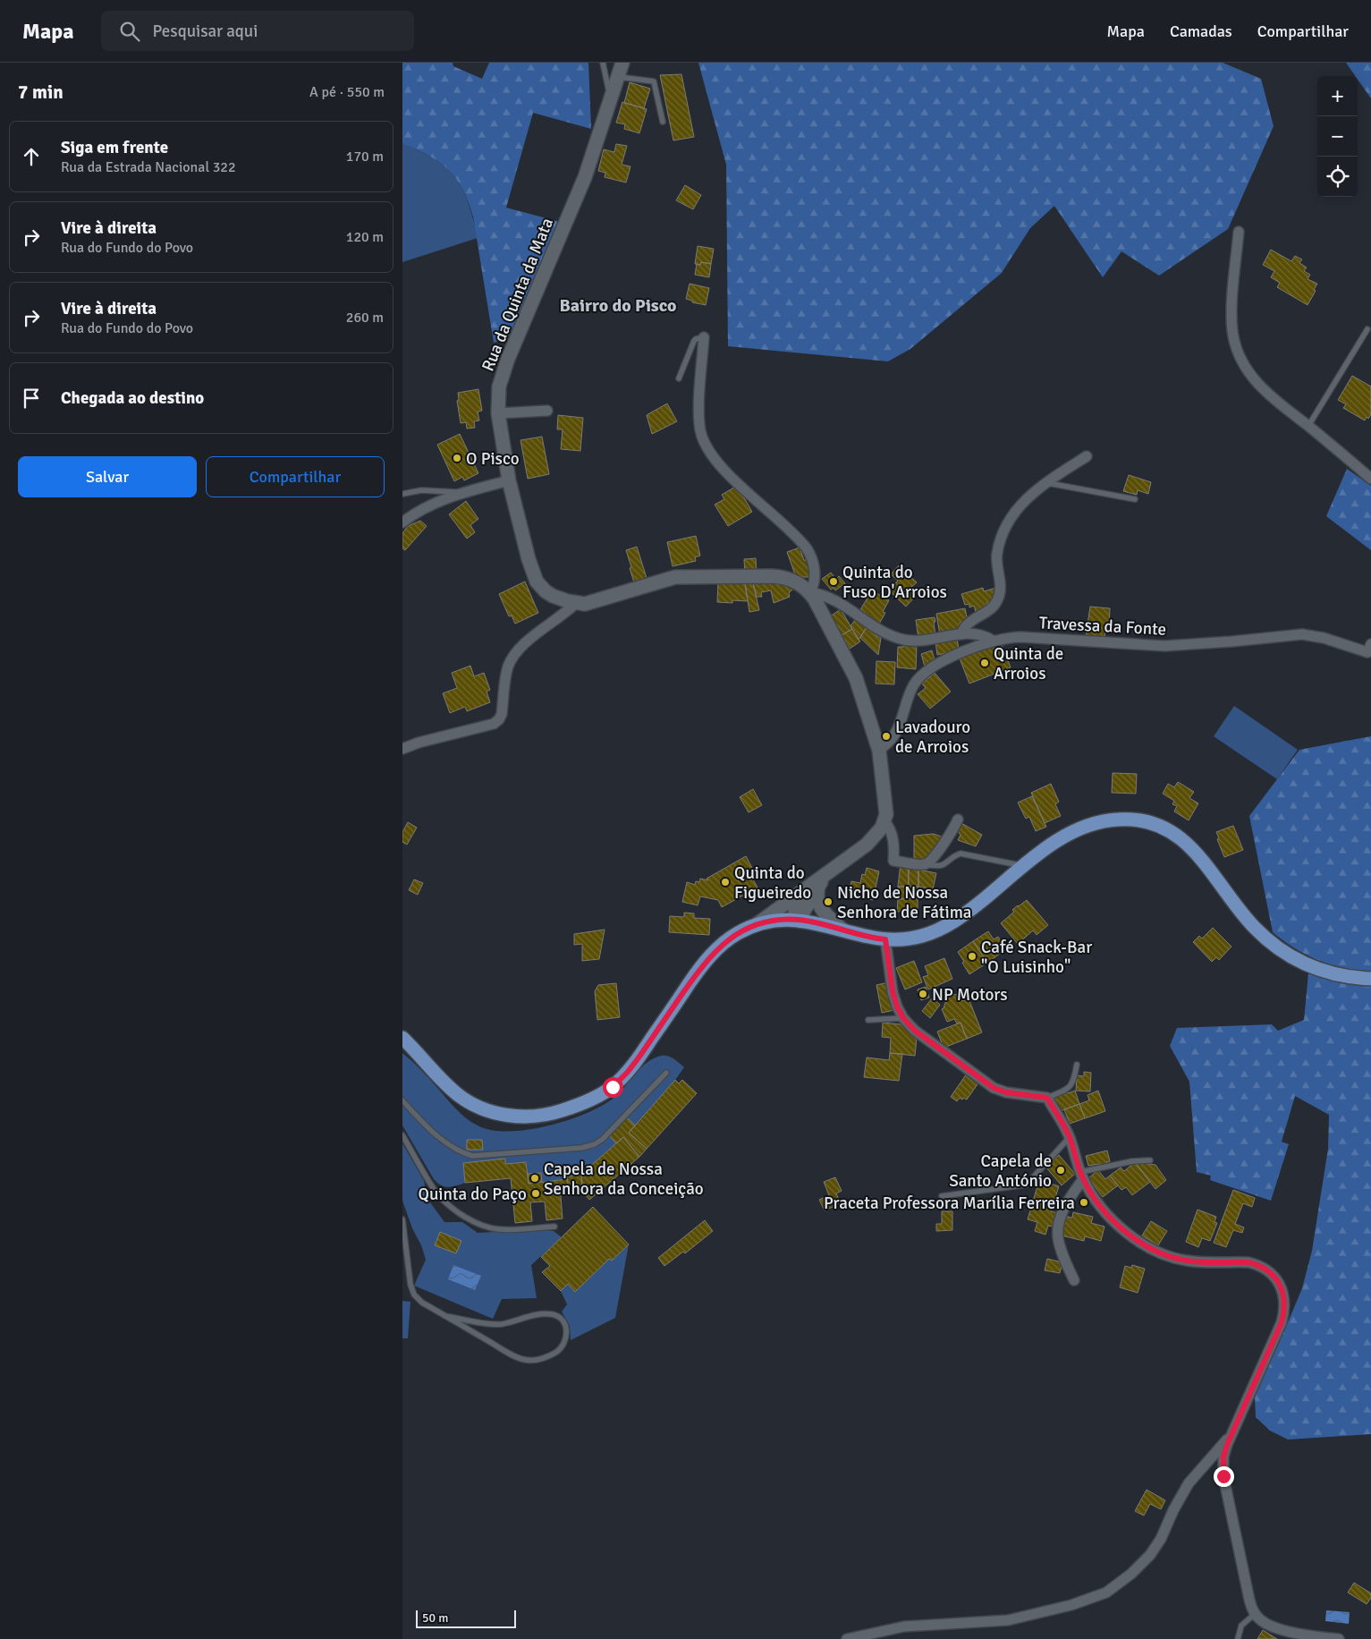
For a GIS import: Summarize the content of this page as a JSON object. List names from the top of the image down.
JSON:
{
  "streets": {
    "street": ["Rua da Quinta da Mata", "Travessa da Fonte"]
  },
  "crossings": [
    ["Rua da Quinta da Mata", "Travessa da Fonte"]
  ],
  "districts": ["Bairro do Pisco"],
  "places": [
    "O Pisco",
    "Quinta do Fuso D'Arroios",
    "Quinta de Arroios",
    "Lavadouro de Arroios",
    "Quinta do Figueiredo",
    "Nicho de Nossa Senhora de Fátima",
    "Café Snack-Bar \"O Luisinho\"",
    "NP Motors",
    "Capela de Santo António",
    "Capela de Nossa Senhora da Conceição",
    "Quinta do Paço",
    "Praceta Professora Marília Ferreira"
  ],
  "scale_bar": "50 m",
  "page": {
    "header": "Mapa",
    "search": "Pesquisar aqui",
    "nav": ["Mapa", "Camadas", "Compartilhar"],
    "heading": ["7 min", "A pé · 550 m"],
    "map_buttons": ["+", "−"],
    "list": [
      ["Siga em frente", "Rua da Estrada Nacional 322", "170 m"],
      ["Vire à direita", "Rua do Fundo do Povo", "120 m"],
      ["Vire à direita", "Rua do Fundo do Povo", "260 m"],
      "Chegada ao destino"
    ],
    "buttons": ["Salvar", "Compartilhar"],
    "scale": "50 m"
  }
}
